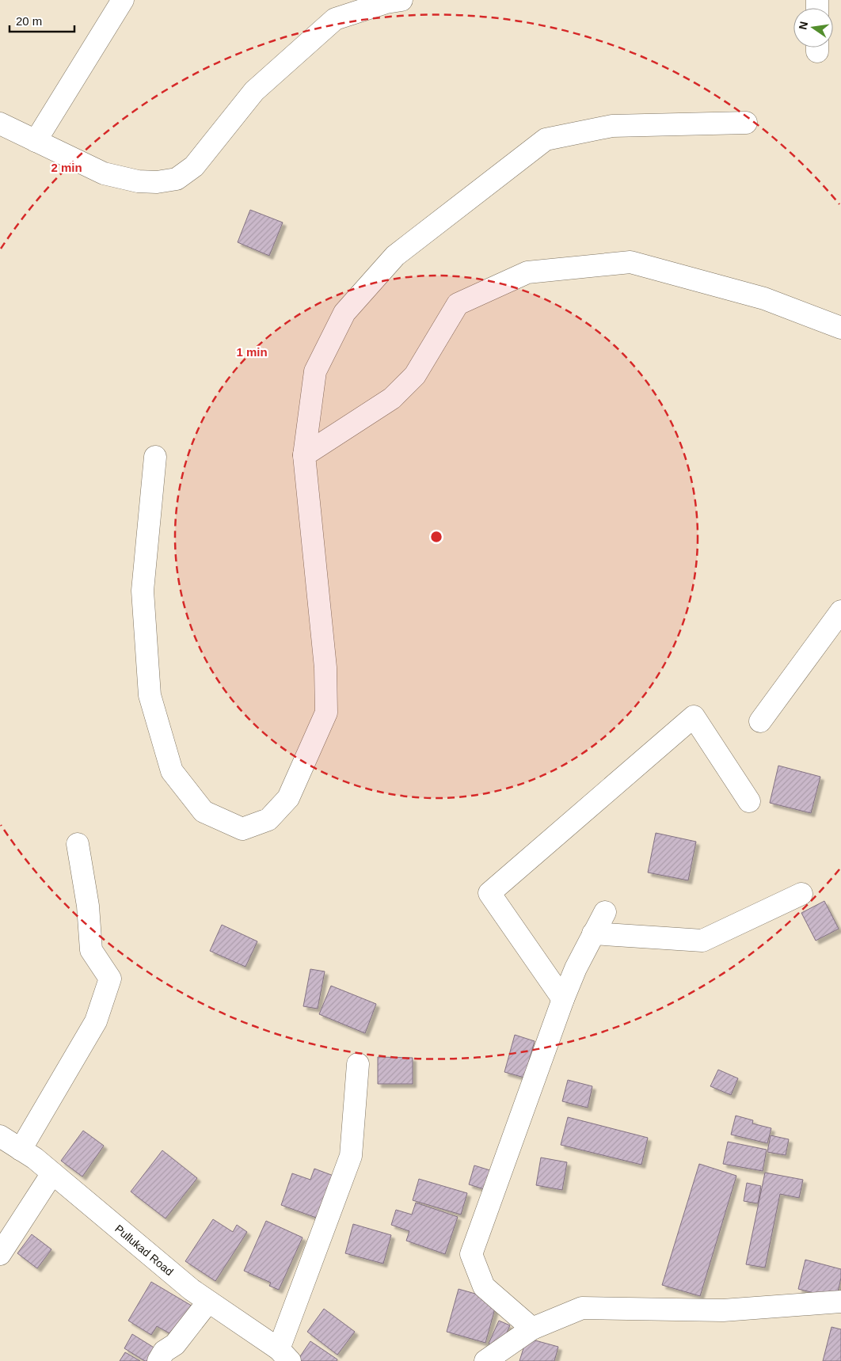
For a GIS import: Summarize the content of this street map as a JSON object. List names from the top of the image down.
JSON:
{
  "streets": {
    "street": ["Pullukad Road"]
  },
  "scale_bar": "20 m",
  "north": "left",
  "rings": ["2 min", "1 min"]
}
